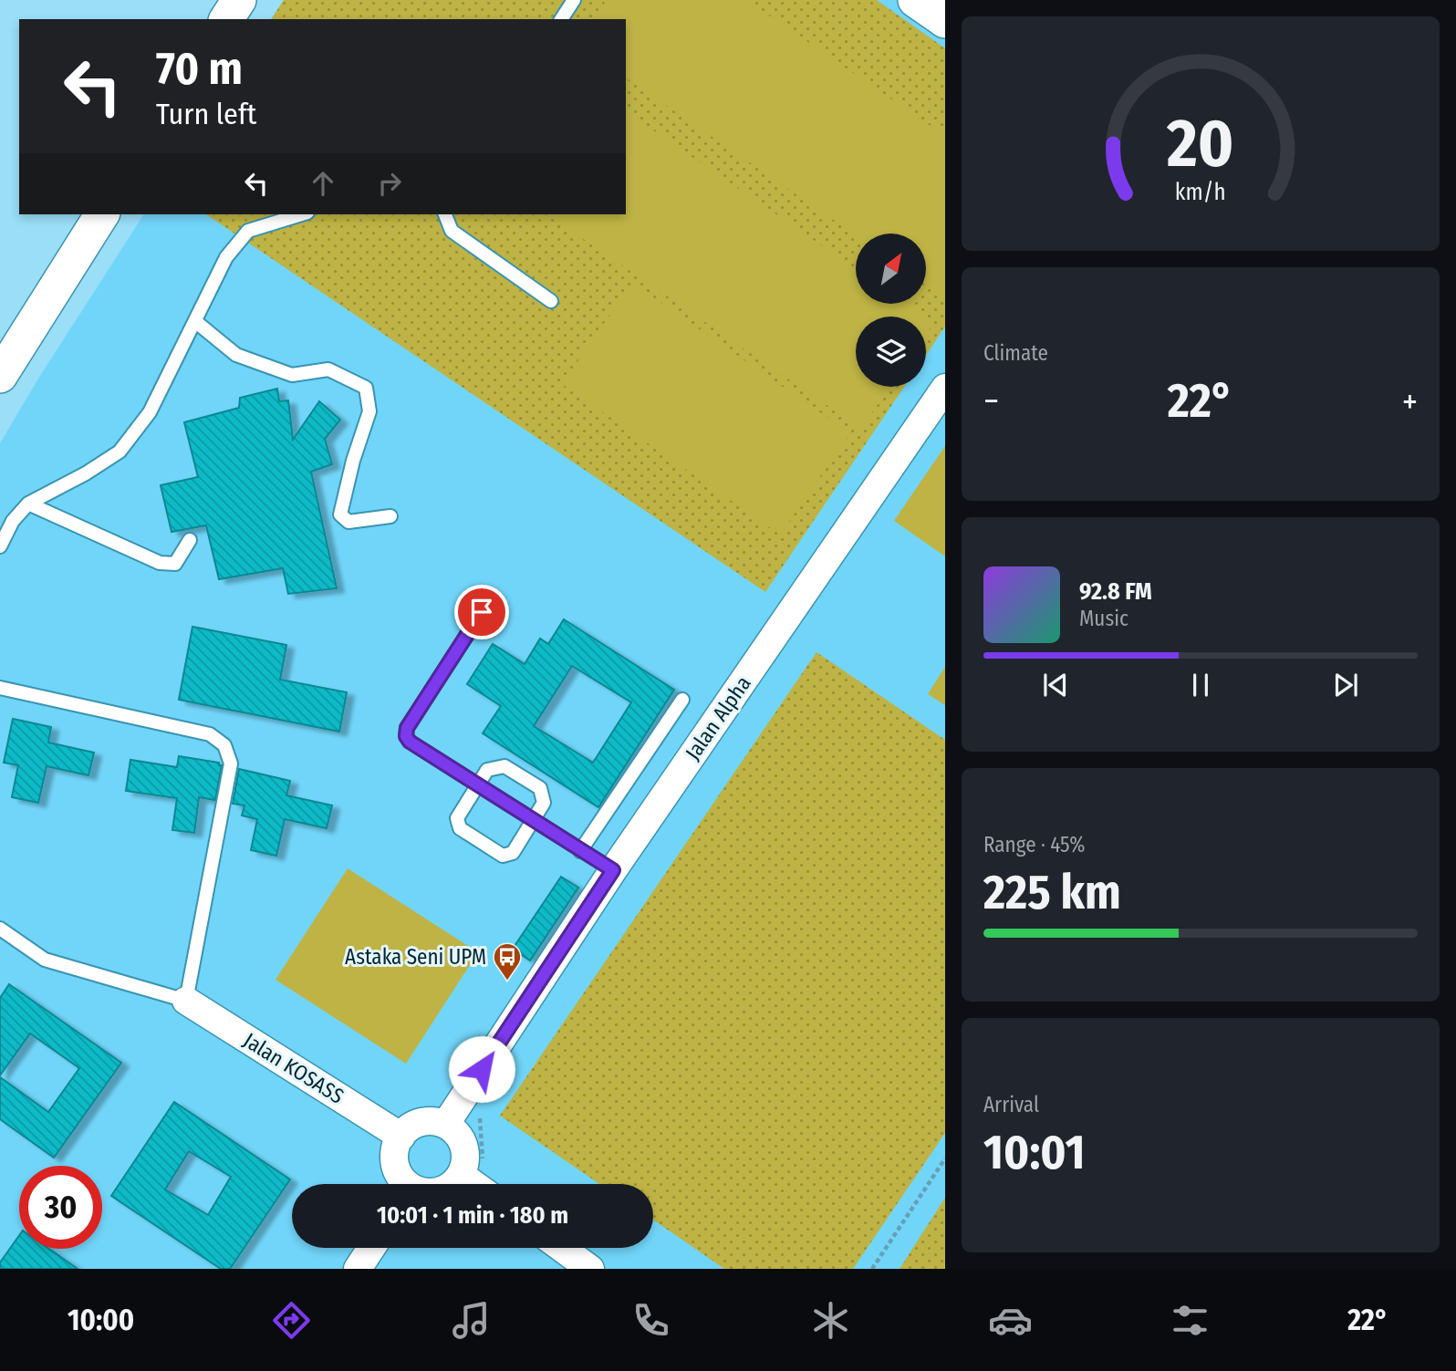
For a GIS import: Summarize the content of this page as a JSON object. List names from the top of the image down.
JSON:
{
  "streets": {
    "street": ["Jalan Alpha", "Jalan KOSASS"]
  },
  "places": {
    "bus stop": ["Astaka Seni UPM"]
  },
  "north": "top right",
  "page": {
    "turn": ["70 m", "Turn left"],
    "tile": [
      "Climate",
      ["Range · 45%", "225 km"],
      ["Arrival", "10:01"]
    ],
    "heat": ["−", "22°", "+"],
    "song": ["92.8 FM", "Music"],
    "limit": "30",
    "trip": "10:01 · 1 min · 180 m",
    "tabs": ["10:00", "22°"],
    "gauge": ["20", "km/h"]
  }
}
